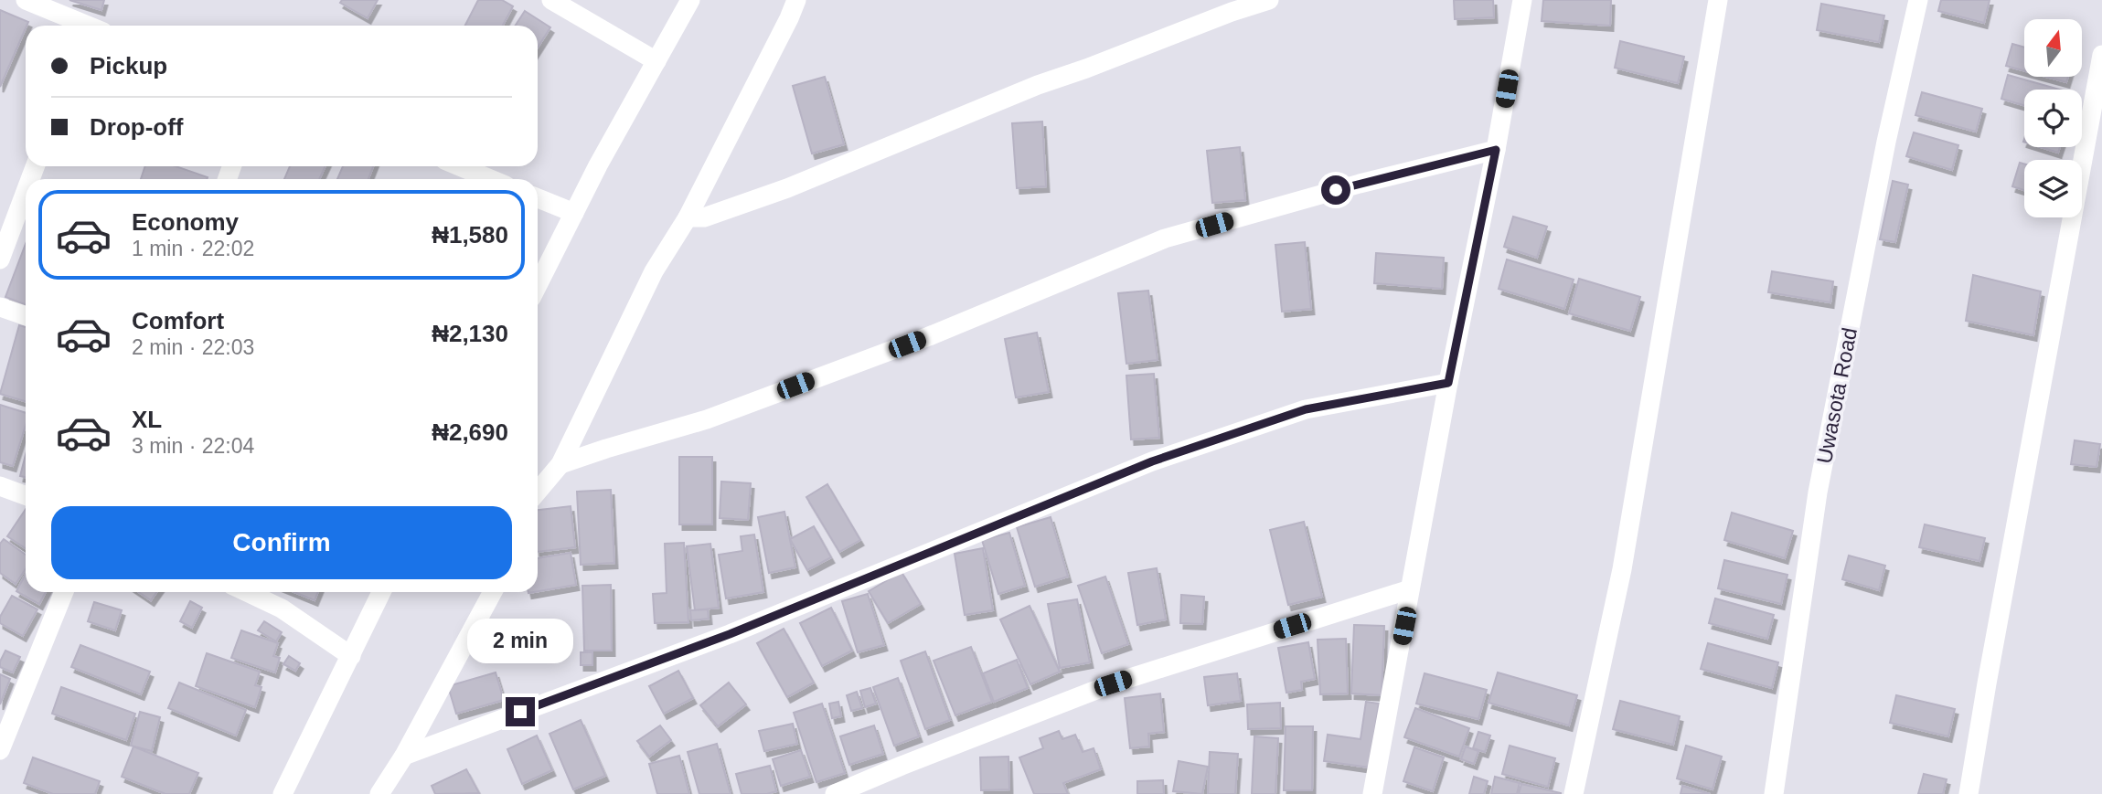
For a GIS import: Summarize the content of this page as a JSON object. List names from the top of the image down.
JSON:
{
  "streets": {
    "street": ["Uwasota Road"]
  },
  "north": "top",
  "page": {
    "banner": ["Pickup", "Drop-off"],
    "list": [
      {
        "name": "Economy",
        "note": "1 min · 22:02",
        "value": "₦1,580"
      },
      {
        "name": "Comfort",
        "note": "2 min · 22:03",
        "value": "₦2,130"
      },
      {
        "name": "XL",
        "note": "3 min · 22:04",
        "value": "₦2,690"
      }
    ],
    "buttons": "Confirm",
    "bubble": "2 min"
  }
}
